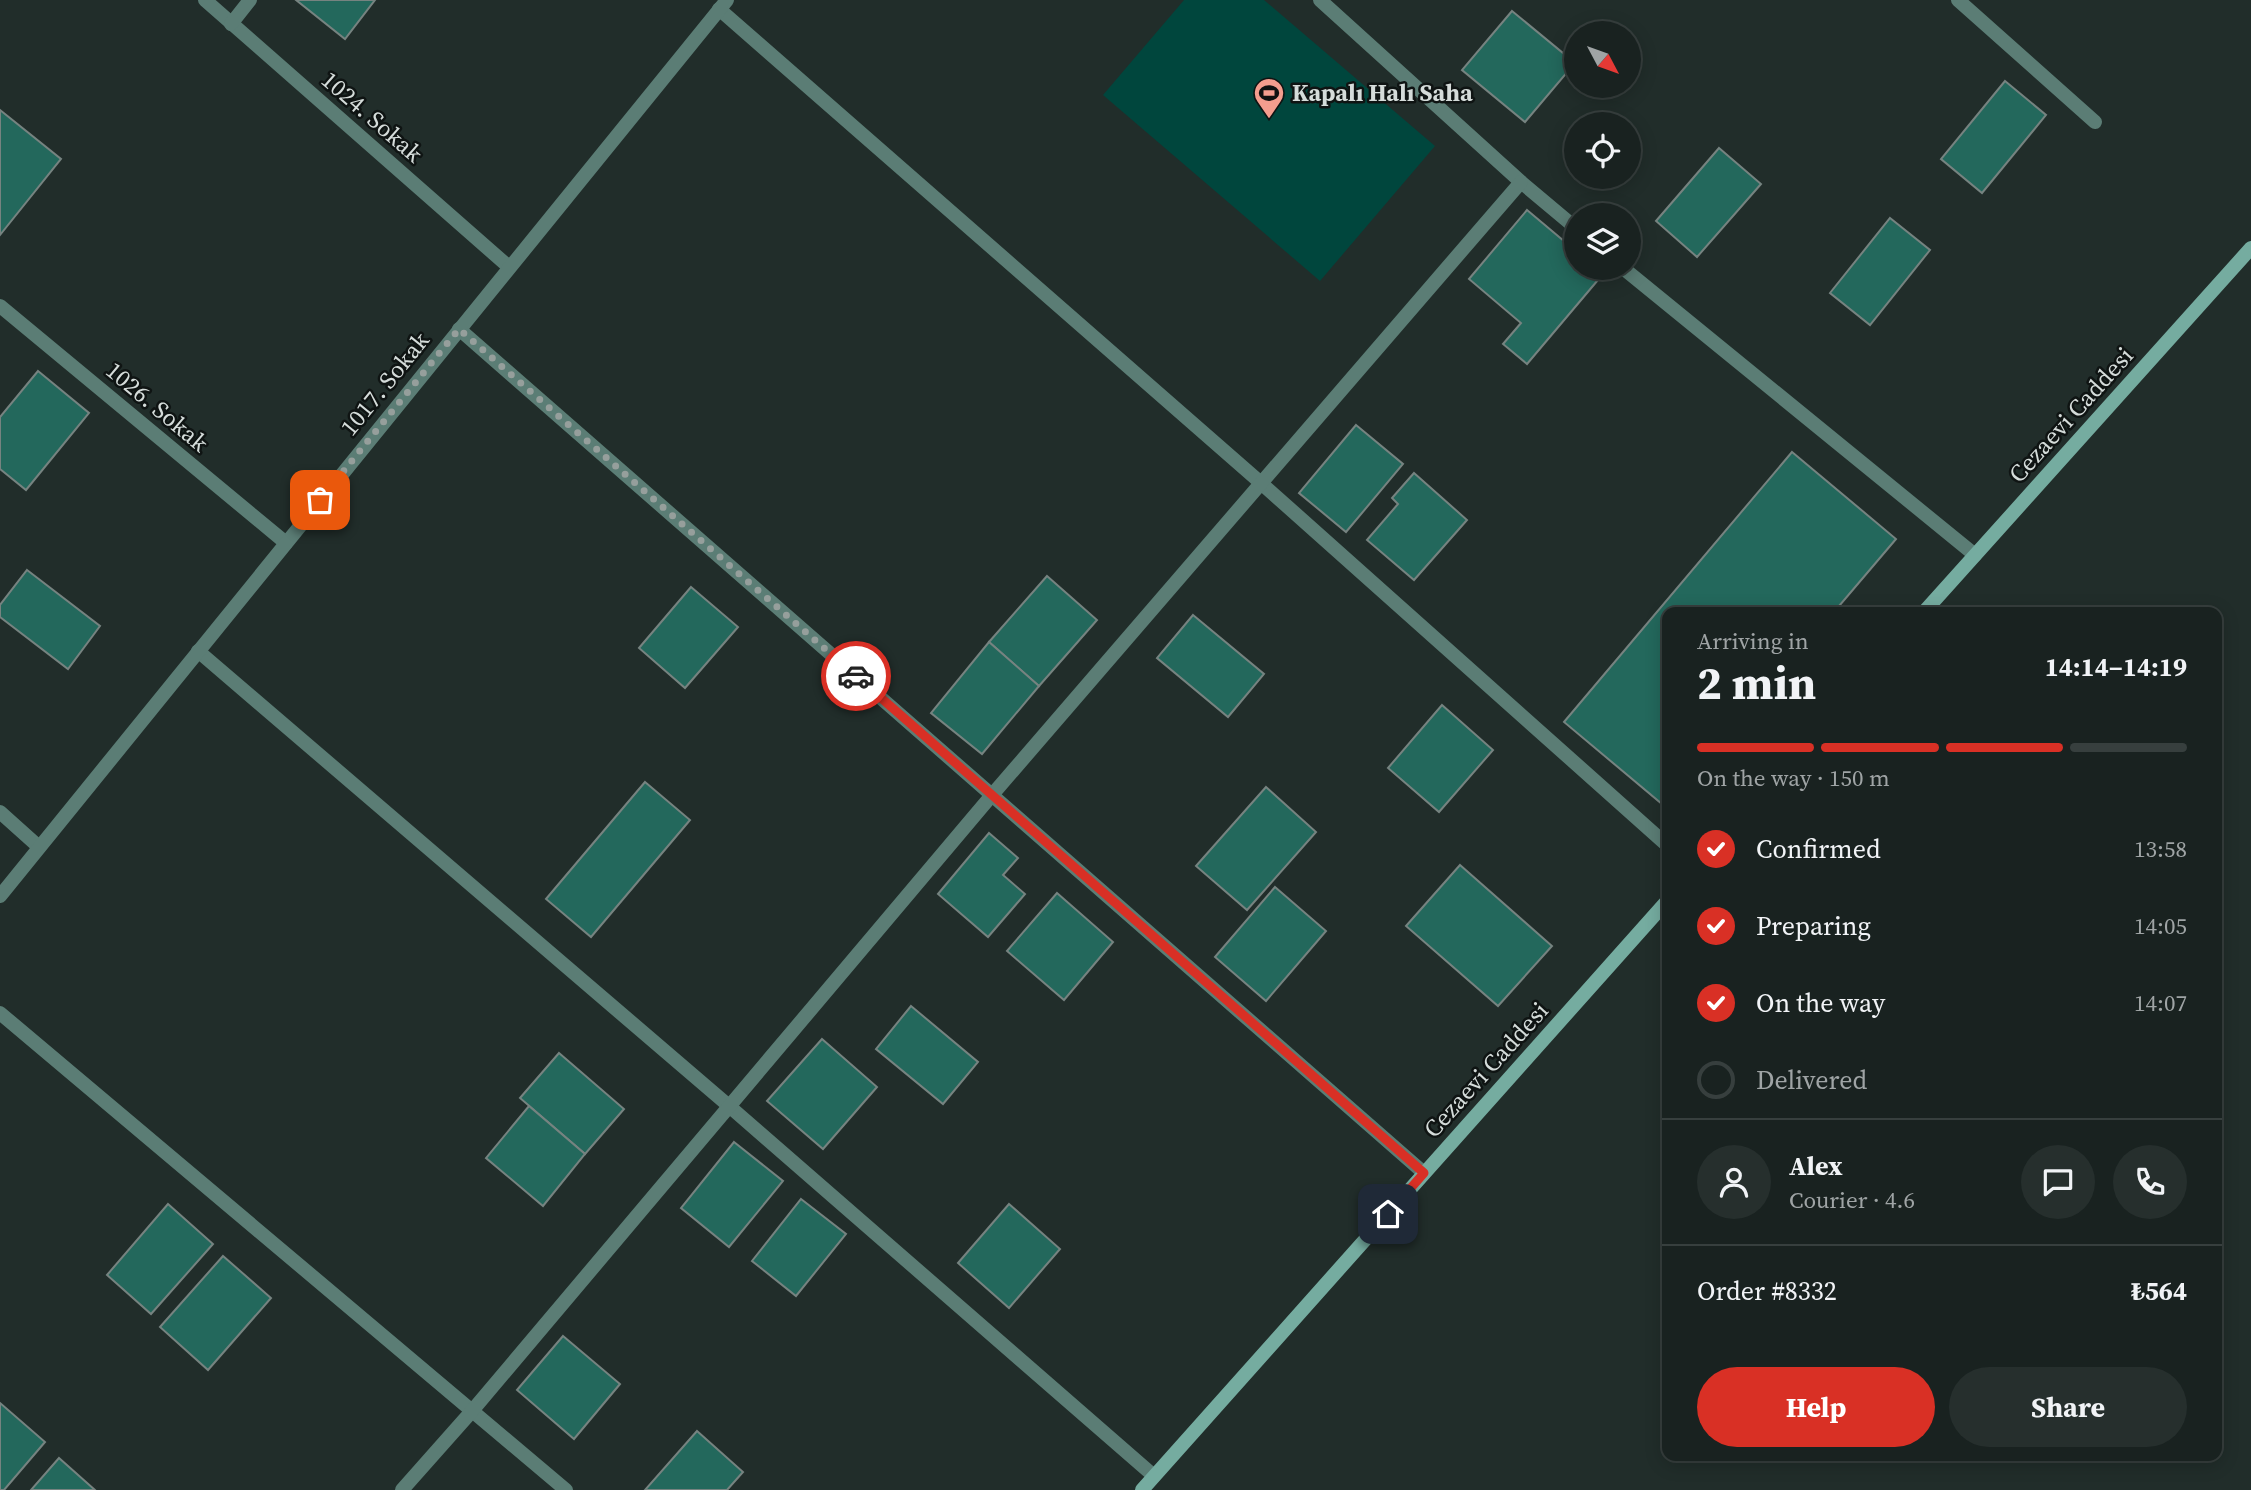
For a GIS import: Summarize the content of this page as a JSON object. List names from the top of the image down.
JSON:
{
  "streets": {
    "street": [
      "1024. Sokak",
      "1017. Sokak",
      "1026. Sokak",
      "Cezaevi Caddesi"
    ]
  },
  "crossings": [
    ["1024. Sokak", "1017. Sokak"],
    ["1017. Sokak", "1026. Sokak"]
  ],
  "places": {
    "sports": ["Kapalı Halı Saha"]
  },
  "north": "bottom right",
  "page": {
    "heading": ["2 min", "Arriving in", "14:14–14:19"],
    "panel": [
      "Alex",
      "Courier · 4.6",
      "Order #8332",
      "₺564"
    ],
    "bar": "On the way · 150 m",
    "list": [
      ["Confirmed", "13:58"],
      ["Preparing", "14:05"],
      ["On the way", "14:07"],
      "Delivered"
    ],
    "buttons": ["Help", "Share"]
  }
}
